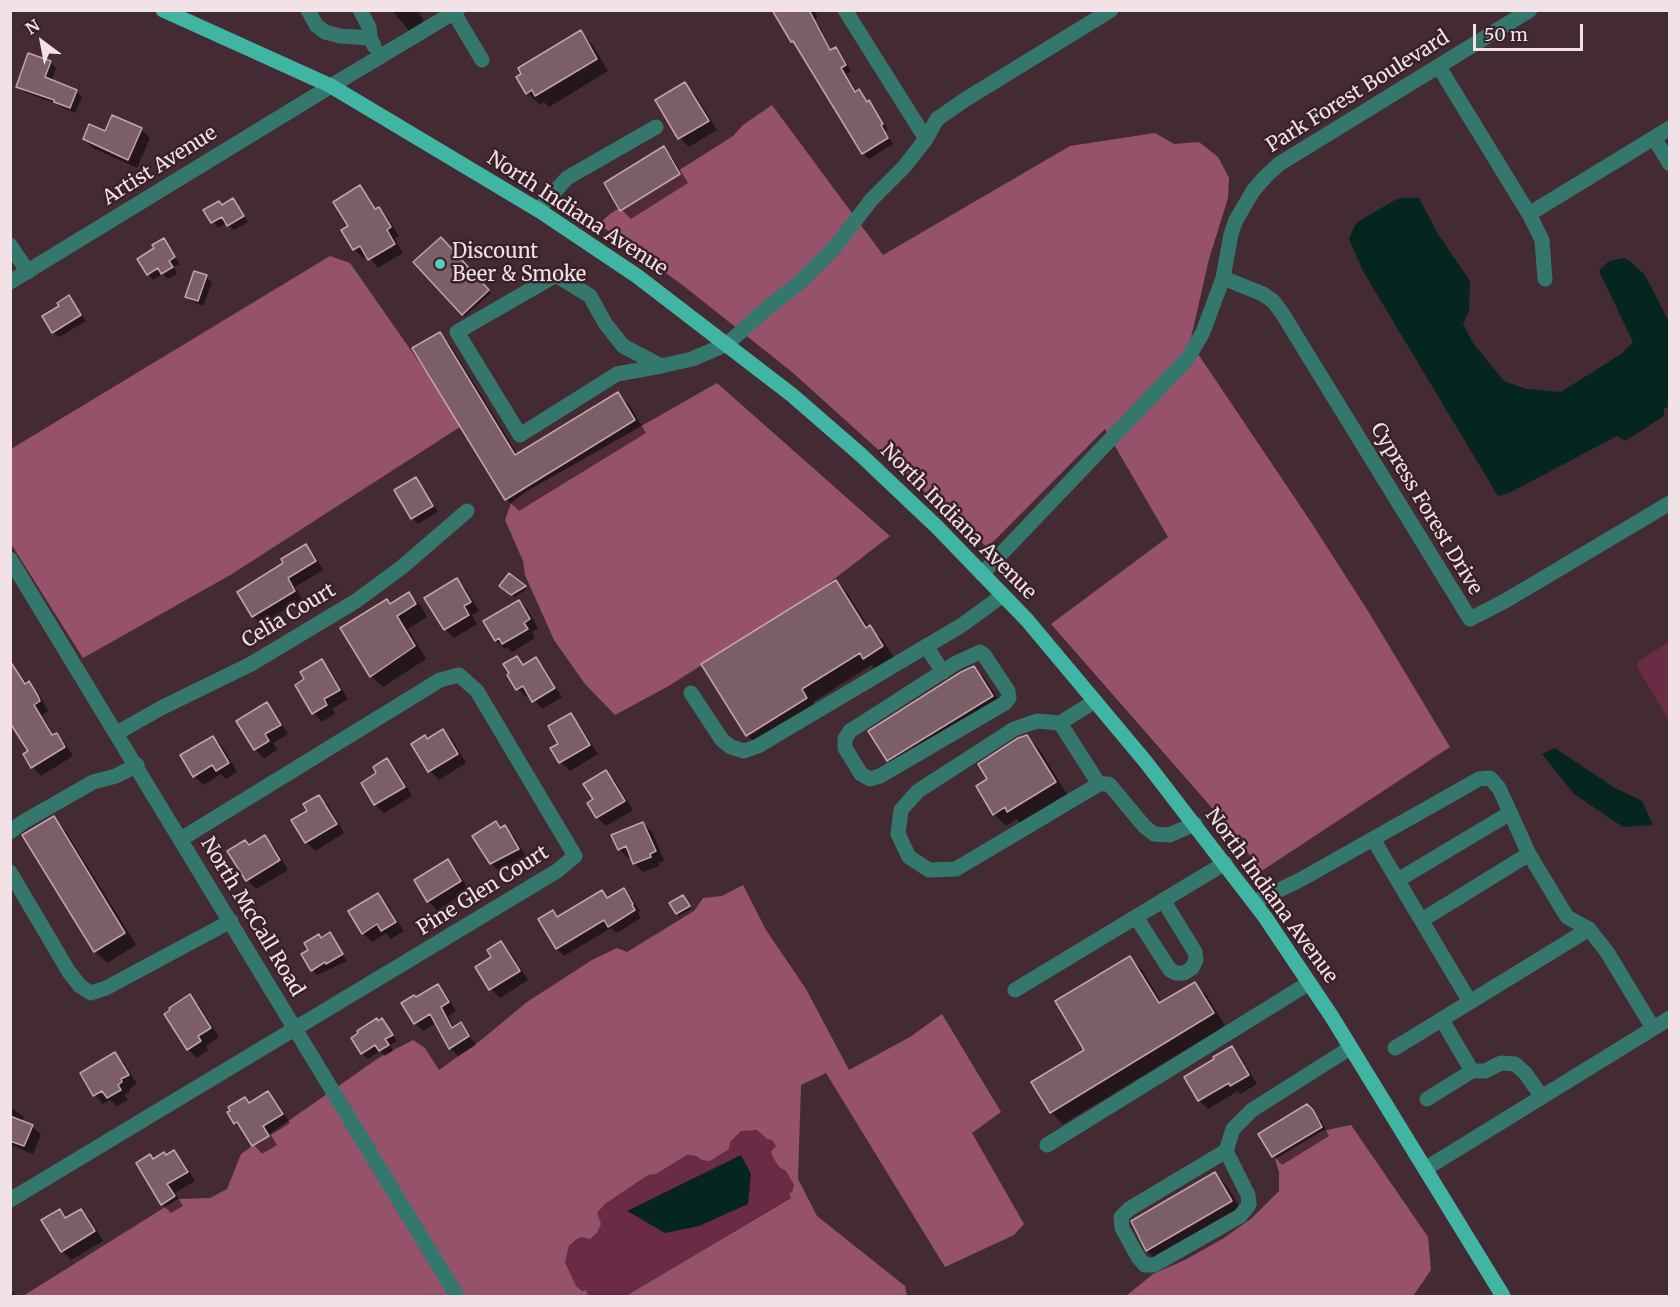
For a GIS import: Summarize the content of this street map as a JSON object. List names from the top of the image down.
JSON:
{
  "streets": {
    "main road": ["North Indiana Avenue"],
    "street": [
      "Park Forest Boulevard",
      "Artist Avenue",
      "Cypress Forest Drive",
      "Celia Court",
      "Pine Glen Court",
      "North McCall Road"
    ]
  },
  "crossings": [
    ["Park Forest Boulevard", "North Indiana Avenue"],
    ["Park Forest Boulevard", "Cypress Forest Drive"],
    ["Artist Avenue", "North Indiana Avenue"],
    ["Celia Court", "North McCall Road"],
    ["Pine Glen Court", "North McCall Road"]
  ],
  "places": ["Discount Beer & Smoke"],
  "scale_bar": "50 m",
  "north": "top left"
}
